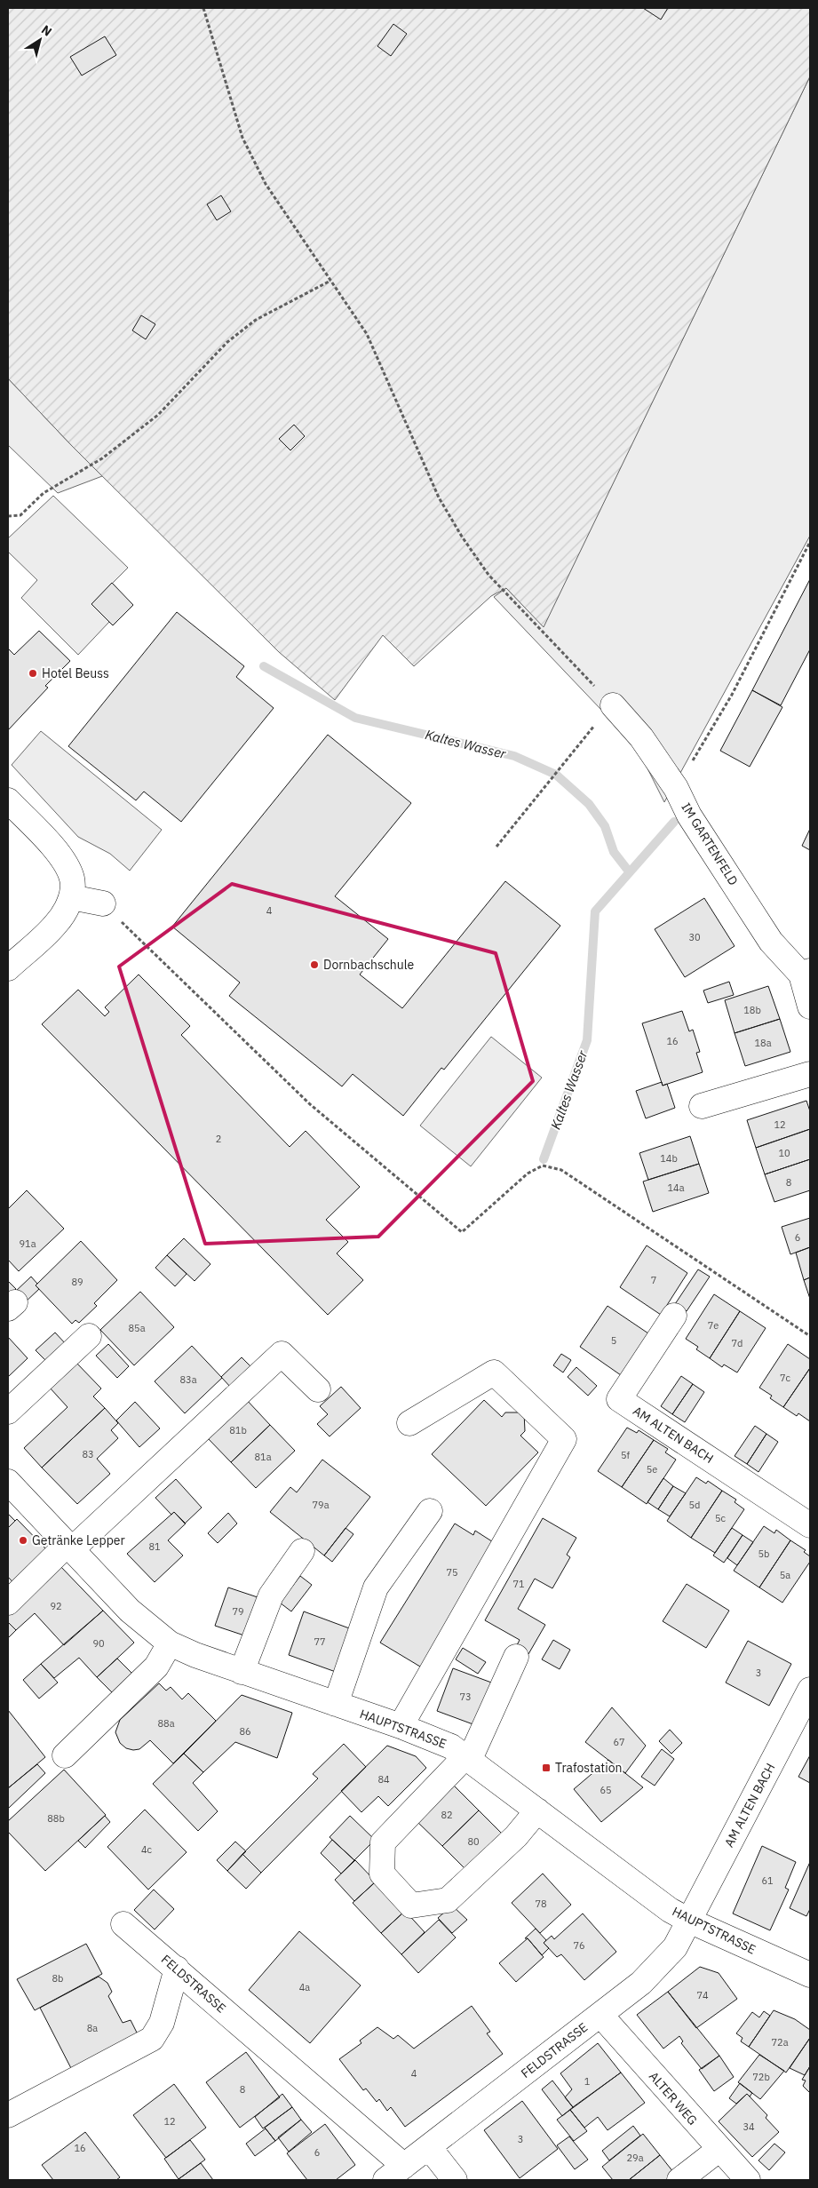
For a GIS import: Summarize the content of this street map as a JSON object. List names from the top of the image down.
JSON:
{
  "streets": {
    "street": [
      "IM GARTENFELD",
      "AM ALTEN BACH",
      "HAUPTSTRASSE",
      "FELDSTRASSE",
      "ALTER WEG"
    ]
  },
  "crossings": [
    ["AM ALTEN BACH", "HAUPTSTRASSE"],
    ["AM ALTEN BACH", "FELDSTRASSE"],
    ["HAUPTSTRASSE", "FELDSTRASSE"],
    ["FELDSTRASSE", "ALTER WEG"]
  ],
  "water": ["Kaltes Wasser"],
  "places": {
    "other": ["Hotel Beuss", "Dornbachschule", "Getränke Lepper"],
    "transit": ["Trafostation"]
  },
  "house_numbers": [
    "4",
    "30",
    "18b",
    "16",
    "18a",
    "12",
    "2",
    "10",
    "14b",
    "8",
    "14a",
    "6",
    "91a",
    "7",
    "89",
    "7e",
    "85a",
    "5",
    "7d",
    "7c",
    "83a",
    "81b",
    "83",
    "5f",
    "81a",
    "5e",
    "79a",
    "5d",
    "5c",
    "81",
    "5b",
    "75",
    "5a",
    "71",
    "92",
    "79",
    "77",
    "90",
    "3",
    "73",
    "88a",
    "86",
    "67",
    "84",
    "65",
    "82",
    "88b",
    "80",
    "4c",
    "61",
    "78",
    "76",
    "8b",
    "4a",
    "74",
    "8a",
    "72a",
    "4",
    "72b",
    "1",
    "8",
    "12",
    "34",
    "3",
    "16",
    "6",
    "29a"
  ],
  "north": "top right"
}
